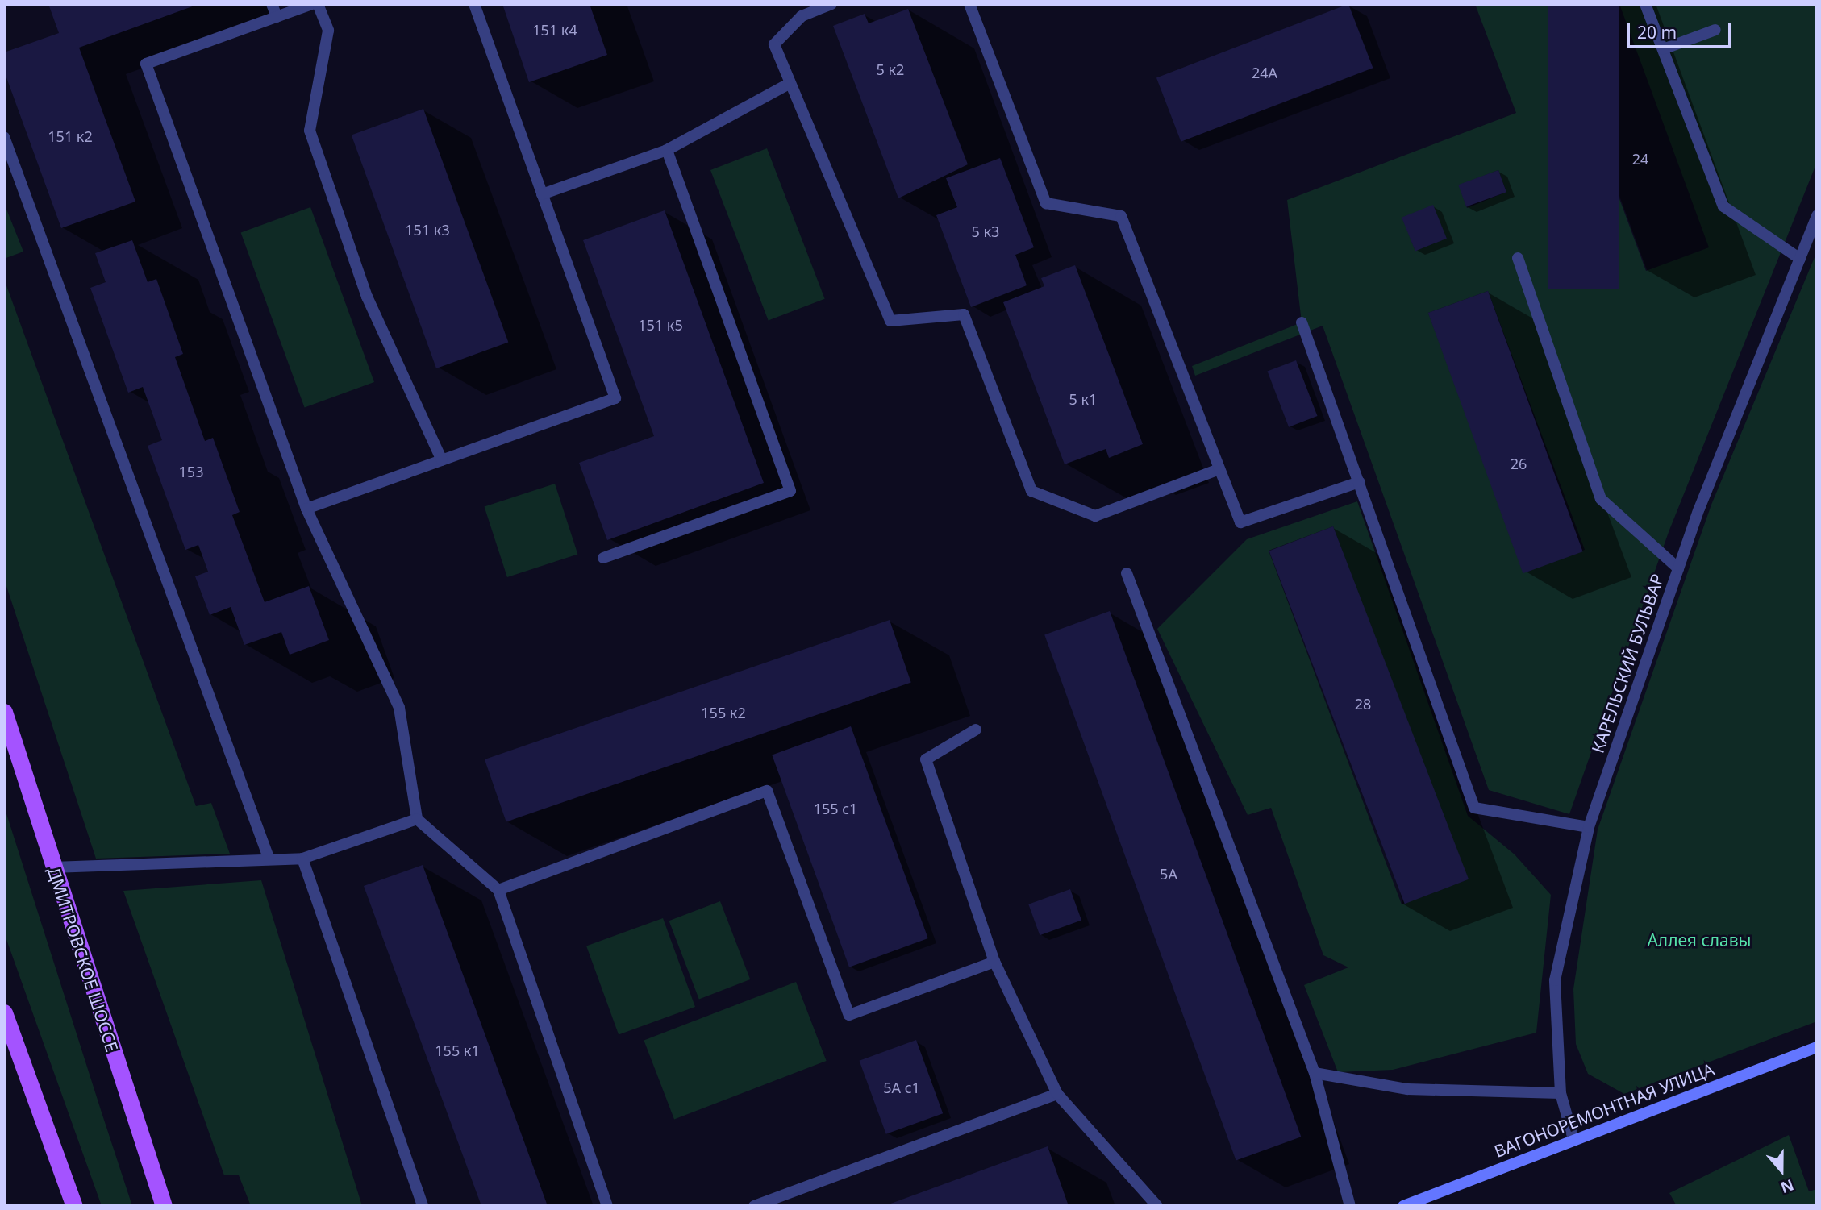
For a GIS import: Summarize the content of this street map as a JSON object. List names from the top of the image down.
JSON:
{
  "streets": {
    "main road": ["ДМИТРОВСКОЕ ШОССЕ"],
    "street": ["КАРЕЛЬСКИЙ БУЛЬВАР", "ВАГОНОРЕМОНТНАЯ УЛИЦА"]
  },
  "crossings": [
    ["КАРЕЛЬСКИЙ БУЛЬВАР", "ВАГОНОРЕМОНТНАЯ УЛИЦА"]
  ],
  "parks": ["Аллея славы"],
  "house_numbers": [
    "151 к4",
    "5 к2",
    "24А",
    "151 к2",
    "24",
    "151 к3",
    "5 к3",
    "151 к5",
    "5 к1",
    "26",
    "153",
    "28",
    "155 к2",
    "155 с1",
    "5А",
    "155 к1",
    "5А с1"
  ],
  "scale_bar": "20 m",
  "north": "bottom"
}
